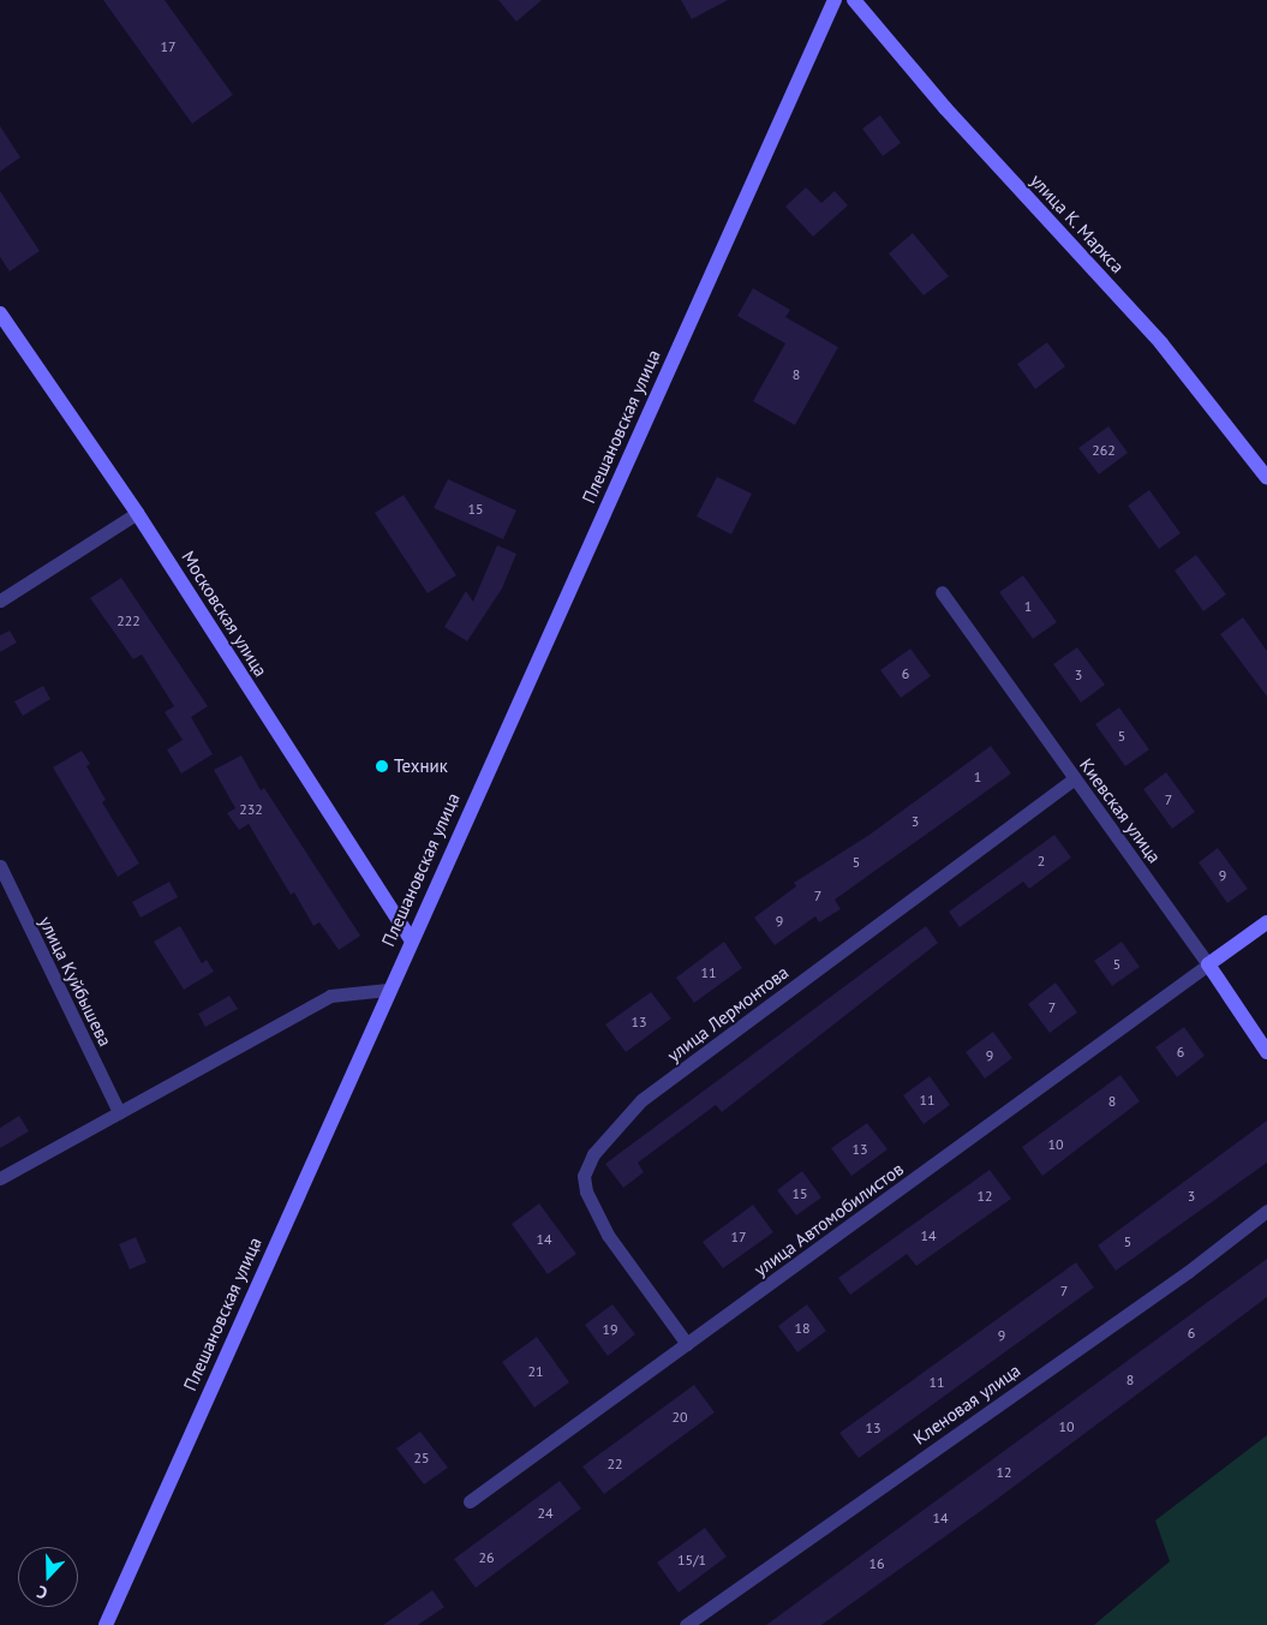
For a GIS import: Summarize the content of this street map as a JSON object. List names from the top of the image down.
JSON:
{
  "streets": {
    "main road": [
      "улица К. Маркса",
      "Плешановская улица",
      "Московская улица",
      "Киевская улица"
    ],
    "street": [
      "улица Куйбышева",
      "улица Лермонтова",
      "улица Автомобилистов",
      "Кленовая улица"
    ]
  },
  "crossings": [
    ["Плешановская улица", "Московская улица"],
    ["Киевская улица", "улица Лермонтова"],
    ["Киевская улица", "улица Автомобилистов"],
    ["улица Лермонтова", "улица Автомобилистов"]
  ],
  "places": ["Техник"],
  "house_numbers": [
    "17",
    "8",
    "262",
    "15",
    "1",
    "222",
    "6",
    "3",
    "5",
    "1",
    "7",
    "232",
    "3",
    "2",
    "5",
    "9",
    "7",
    "9",
    "5",
    "11",
    "7",
    "13",
    "6",
    "9",
    "11",
    "8",
    "10",
    "13",
    "15",
    "12",
    "3",
    "14",
    "17",
    "14",
    "5",
    "7",
    "18",
    "19",
    "6",
    "9",
    "21",
    "8",
    "11",
    "20",
    "10",
    "13",
    "25",
    "22",
    "12",
    "24",
    "14",
    "26",
    "15/1",
    "16"
  ],
  "north": "bottom"
}
